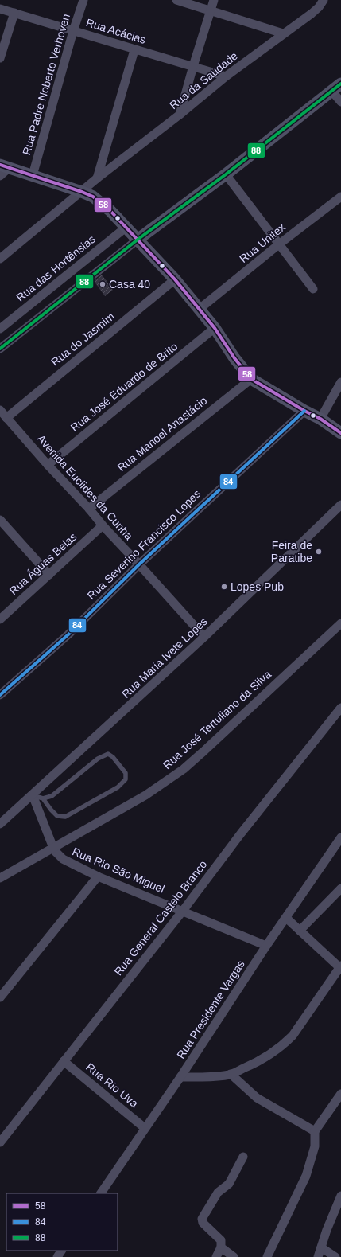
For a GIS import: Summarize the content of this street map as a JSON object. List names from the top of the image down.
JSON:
{
  "streets": {
    "street": [
      "Rua Acácias",
      "Rua da Saudade",
      "Rua Padre Noberto Verhoven",
      "Rua Unitex",
      "Rua das Hortênsias",
      "Rua do Jasmim",
      "Rua José Eduardo de Brito",
      "Rua Manoel Anastácio",
      "Avenida Euclides da Cunha",
      "Rua Severino Francisco Lopes",
      "Rua Águas Belas",
      "Rua Maria Ivete Lopes",
      "Rua José Tertuliano da Silva",
      "Rua Rio São Miguel",
      "Rua General Castelo Branco",
      "Rua Presidente Vargas",
      "Rua Rio Uva"
    ]
  },
  "crossings": [
    ["Rua Acácias", "Rua da Saudade"],
    ["Rua Acácias", "Rua Padre Noberto Verhoven"],
    ["Rua do Jasmim", "Avenida Euclides da Cunha"],
    ["Rua José Eduardo de Brito", "Avenida Euclides da Cunha"],
    ["Rua Manoel Anastácio", "Avenida Euclides da Cunha"],
    ["Avenida Euclides da Cunha", "Rua Severino Francisco Lopes"],
    ["Avenida Euclides da Cunha", "Rua Águas Belas"],
    ["Avenida Euclides da Cunha", "Rua Maria Ivete Lopes"],
    ["Rua Maria Ivete Lopes", "Rua Rio São Miguel"],
    ["Rua José Tertuliano da Silva", "Rua Rio São Miguel"],
    ["Rua Rio São Miguel", "Rua General Castelo Branco"],
    ["Rua Rio São Miguel", "Rua Presidente Vargas"],
    ["Rua General Castelo Branco", "Rua Rio Uva"],
    ["Rua Presidente Vargas", "Rua Rio Uva"]
  ],
  "places": ["Casa 40", "Feira de Paratibe", "Lopes Pub"],
  "lines": ["transit line 88", "transit line 58", "transit line 84"],
  "legend": ["58", "84", "88"]
}
